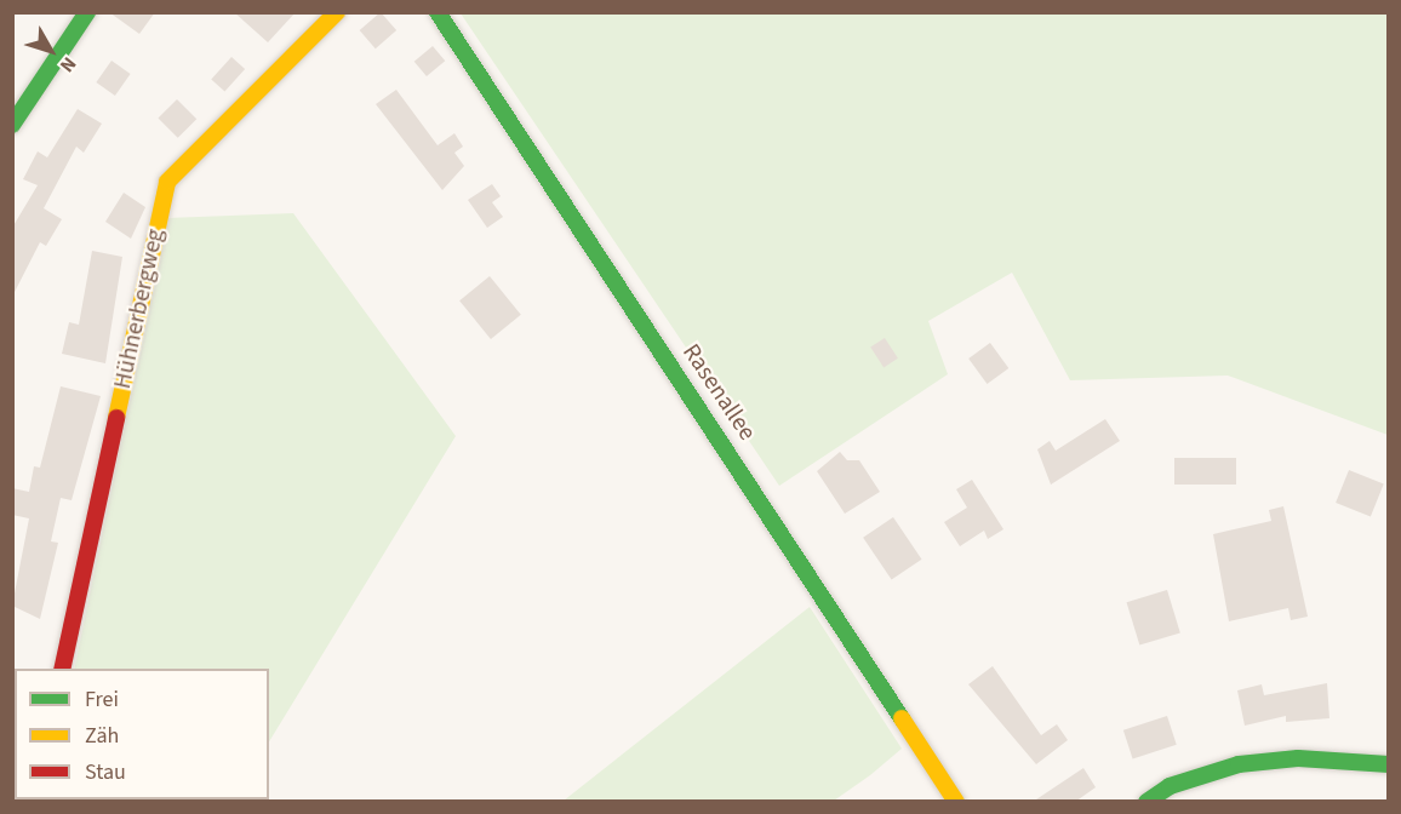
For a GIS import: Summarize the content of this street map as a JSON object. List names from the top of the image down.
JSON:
{
  "streets": {
    "street": ["Hühnerbergweg", "Rasenallee"]
  },
  "legend": ["Frei", "Zäh", "Stau"],
  "north": "bottom right"
}
